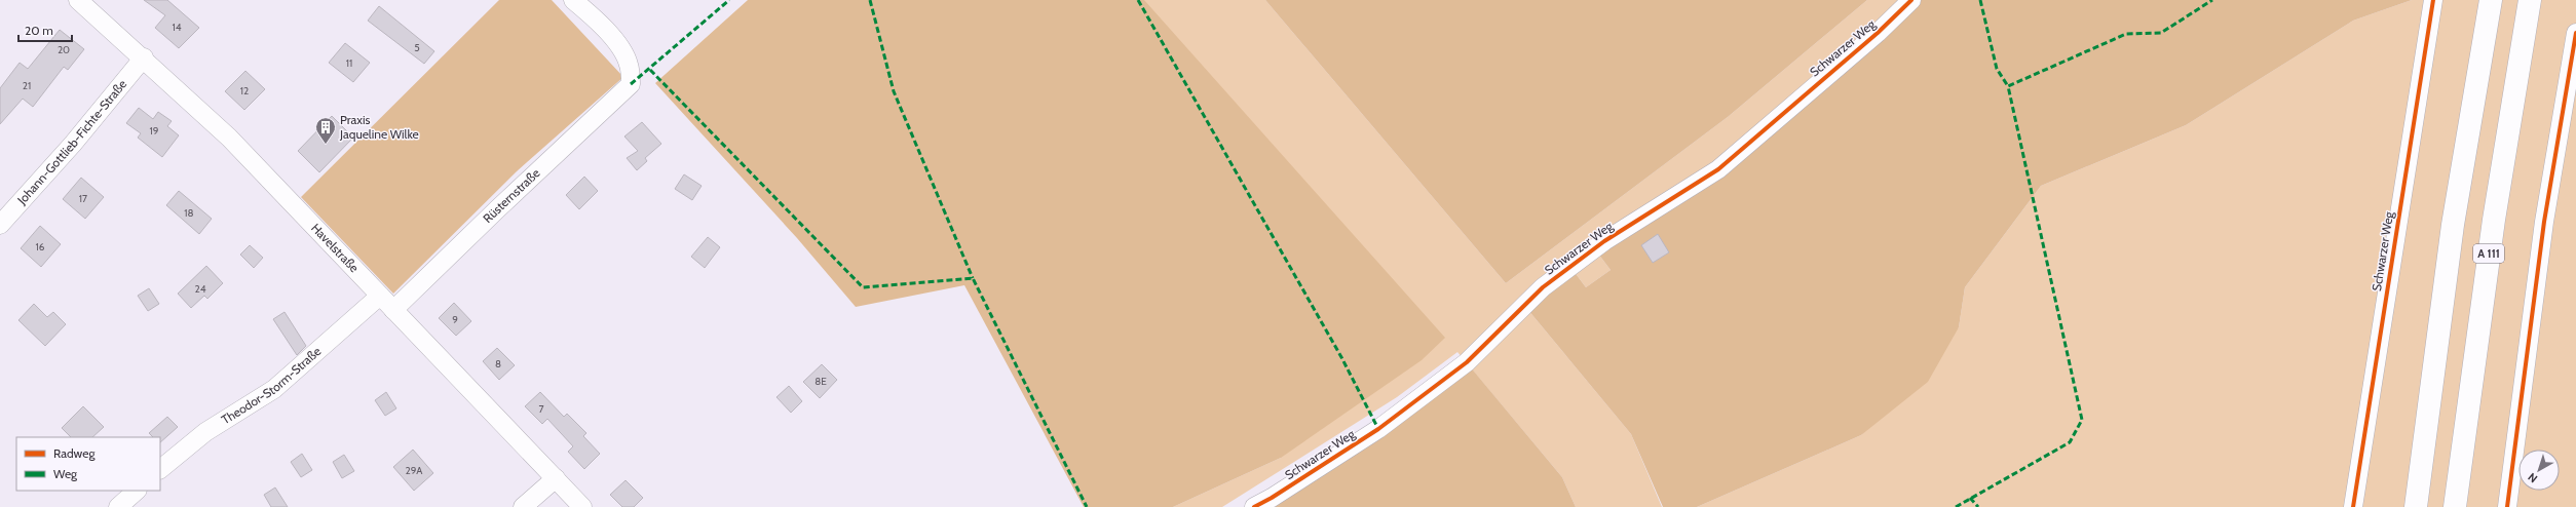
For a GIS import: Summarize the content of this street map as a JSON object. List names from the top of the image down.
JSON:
{
  "streets": {
    "highway": ["A 111"],
    "street": [
      "Schwarzer Weg",
      "Johann-Gottlieb-Fichte-Straße",
      "Rüsternstraße",
      "Havelstraße",
      "Theodor-Storm-Straße"
    ]
  },
  "crossings": [
    ["Johann-Gottlieb-Fichte-Straße", "Havelstraße"],
    ["Rüsternstraße", "Havelstraße"],
    ["Havelstraße", "Theodor-Storm-Straße"]
  ],
  "places": {
    "building": ["Praxis Jaqueline Wilke"]
  },
  "house_numbers": [
    "14",
    "5",
    "20",
    "11",
    "21",
    "12",
    "19",
    "17",
    "18",
    "16",
    "24",
    "9",
    "8",
    "8E",
    "7",
    "29A"
  ],
  "legend": ["Radweg", "Weg"],
  "scale_bar": "20 m",
  "north": "bottom left"
}
